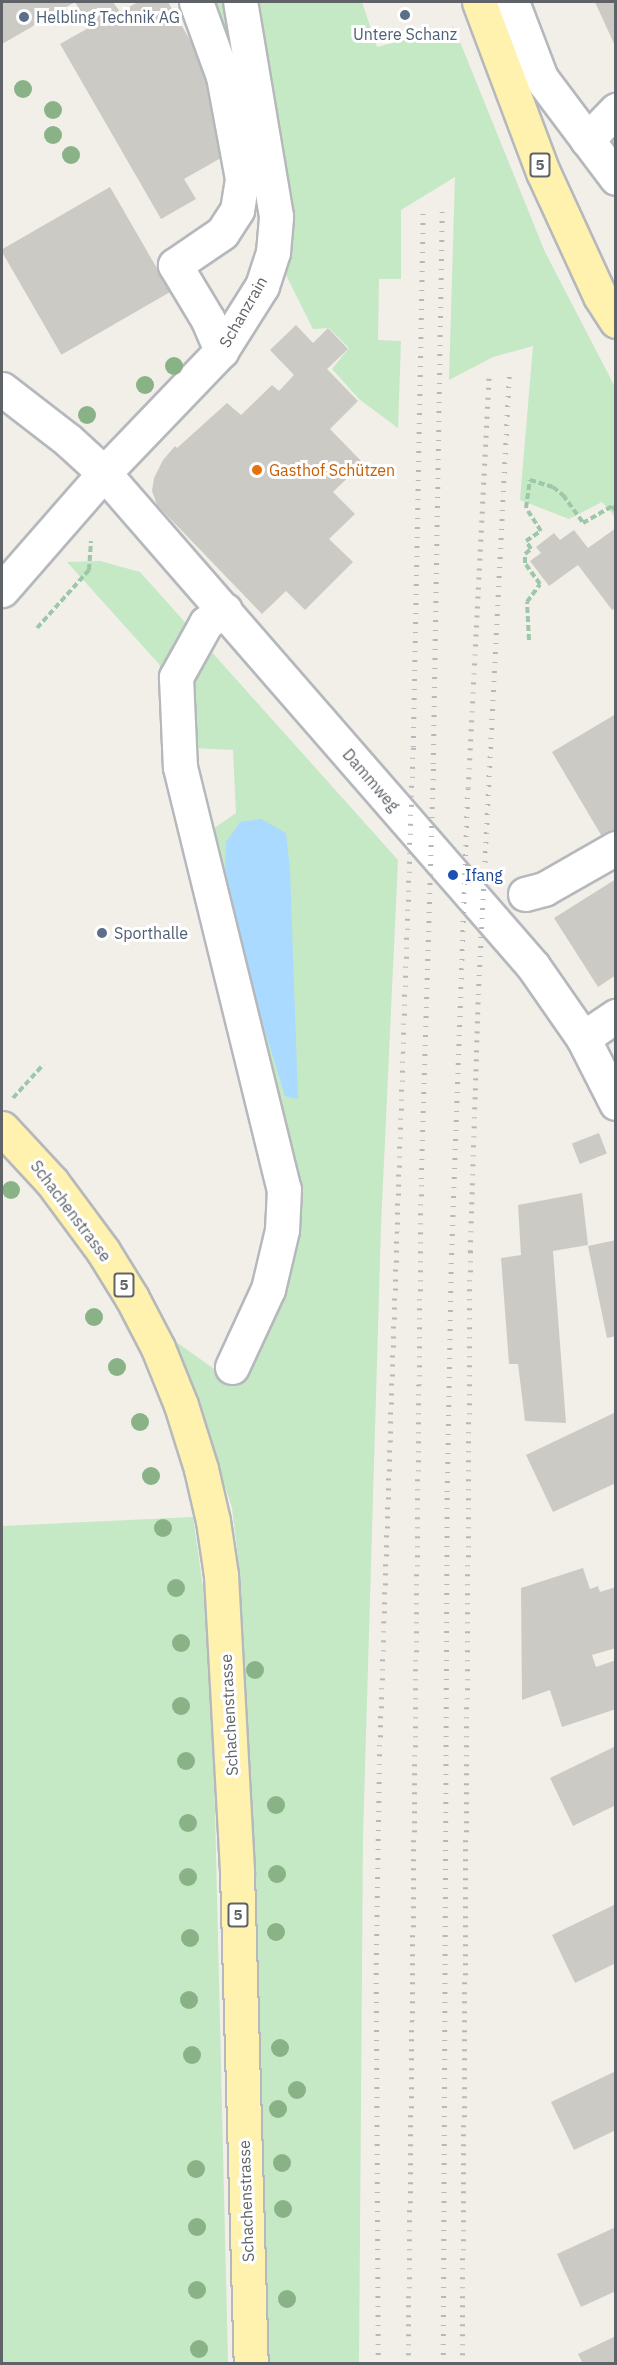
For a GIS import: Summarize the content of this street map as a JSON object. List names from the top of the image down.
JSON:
{
  "streets": {
    "main road": ["5", "Schachenstrasse"],
    "street": ["Schanzrain", "Dammweg"]
  },
  "crossings": [
    ["Schanzrain", "Dammweg"]
  ],
  "places": [
    "Untere Schanz",
    "Helbling Technik AG",
    "Gasthof Schützen",
    "Ifang",
    "Sporthalle"
  ]
}
